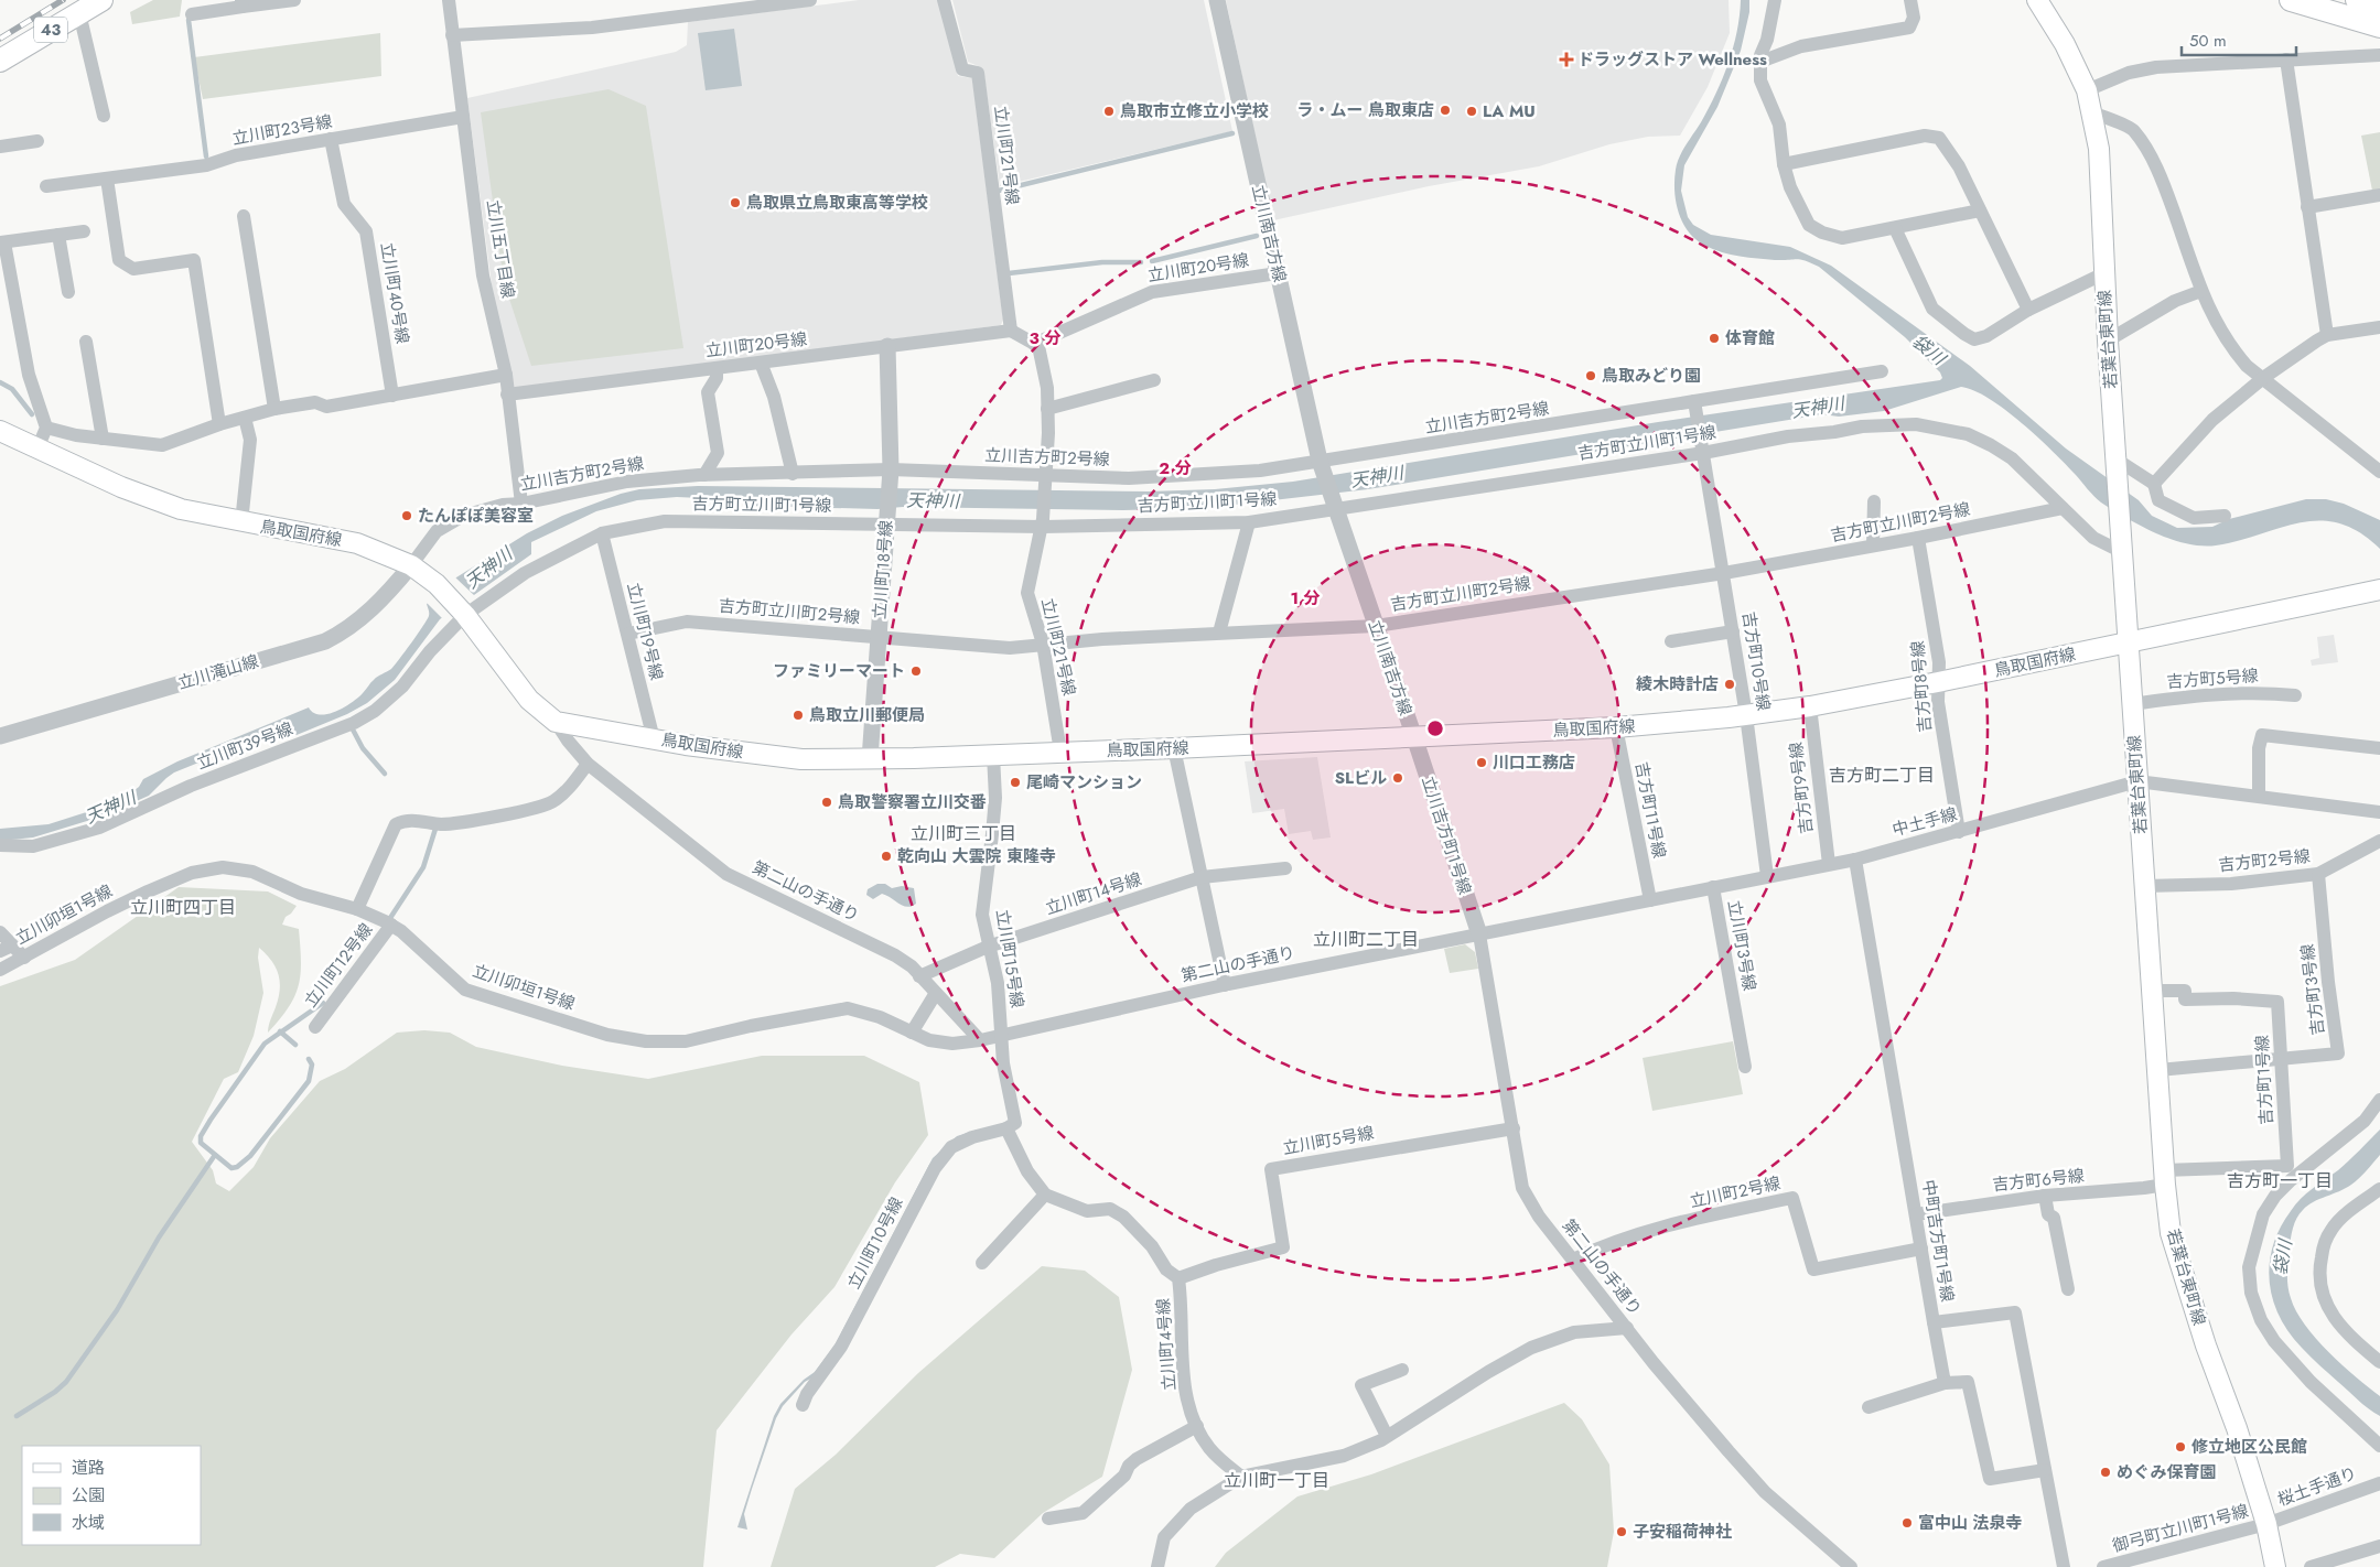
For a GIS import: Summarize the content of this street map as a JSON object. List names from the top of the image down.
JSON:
{
  "streets": {
    "main road": ["43", "若葉台東町線", "鳥取国府線"],
    "street": [
      "立川町23号線",
      "立川町21号線",
      "立川南吉方線",
      "立川五丁目線",
      "立川町20号線",
      "立川町40号線",
      "立川吉方町2号線",
      "吉方町立川町1号線",
      "吉方町立川町2号線",
      "立川町18号線",
      "立川町19号線",
      "吉方町10号線",
      "立川滝山線",
      "吉方町5号線",
      "吉方町8号線",
      "立川町39号線",
      "吉方町9号線",
      "吉方町11号線",
      "中土手線",
      "立川吉方町1号線",
      "吉方町2号線",
      "第二山の手通り",
      "立川町14号線",
      "立川卯垣1号線",
      "立川町3号線",
      "立川町15号線",
      "立川町12号線",
      "吉方町3号線",
      "吉方町1号線",
      "立川町5号線",
      "吉方町6号線",
      "立川町2号線",
      "中町吉方町1号線",
      "立川町10号線",
      "立川町4号線",
      "桜土手通り",
      "御弓町立川町1号線"
    ]
  },
  "crossings": [
    ["立川町23号線", "立川五丁目線"],
    ["立川町23号線", "立川町40号線"],
    ["立川町21号線", "立川町20号線"],
    ["立川町21号線", "立川吉方町2号線"],
    ["立川町21号線", "吉方町立川町1号線"],
    ["立川町21号線", "吉方町立川町2号線"],
    ["立川町21号線", "鳥取国府線"],
    ["立川南吉方線", "立川町20号線"],
    ["立川南吉方線", "立川吉方町2号線"],
    ["立川南吉方線", "吉方町立川町1号線"],
    ["立川南吉方線", "吉方町立川町2号線"],
    ["立川南吉方線", "鳥取国府線"],
    ["立川南吉方線", "立川吉方町1号線"],
    ["立川五丁目線", "立川町20号線"],
    ["立川五丁目線", "立川吉方町2号線"],
    ["立川町20号線", "立川町18号線"],
    ["若葉台東町線", "吉方町立川町1号線"],
    ["若葉台東町線", "鳥取国府線"],
    ["若葉台東町線", "吉方町5号線"],
    ["若葉台東町線", "中土手線"],
    ["若葉台東町線", "吉方町2号線"],
    ["若葉台東町線", "吉方町3号線"],
    ["若葉台東町線", "吉方町1号線"],
    ["若葉台東町線", "吉方町6号線"],
    ["若葉台東町線", "桜土手通り"],
    ["若葉台東町線", "御弓町立川町1号線"],
    ["立川吉方町2号線", "鳥取国府線"],
    ["立川吉方町2号線", "立川町18号線"],
    ["立川吉方町2号線", "吉方町10号線"],
    ["立川吉方町2号線", "立川滝山線"],
    ["吉方町立川町1号線", "吉方町立川町2号線"],
    ["吉方町立川町1号線", "鳥取国府線"],
    ["吉方町立川町1号線", "立川町18号線"],
    ["吉方町立川町1号線", "立川町19号線"],
    ["吉方町立川町1号線", "吉方町10号線"],
    ["吉方町立川町1号線", "立川町39号線"],
    ["吉方町立川町2号線", "立川町18号線"],
    ["吉方町立川町2号線", "立川町19号線"],
    ["吉方町立川町2号線", "吉方町10号線"],
    ["吉方町立川町2号線", "吉方町8号線"],
    ["鳥取国府線", "立川町18号線"],
    ["鳥取国府線", "立川町19号線"],
    ["鳥取国府線", "吉方町10号線"],
    ["鳥取国府線", "立川滝山線"],
    ["鳥取国府線", "吉方町8号線"],
    ["鳥取国府線", "立川町39号線"],
    ["鳥取国府線", "吉方町9号線"],
    ["鳥取国府線", "吉方町11号線"],
    ["鳥取国府線", "立川吉方町1号線"],
    ["鳥取国府線", "第二山の手通り"],
    ["鳥取国府線", "立川町15号線"],
    ["吉方町10号線", "中土手線"],
    ["吉方町8号線", "中土手線"],
    ["吉方町9号線", "中土手線"],
    ["吉方町11号線", "中土手線"],
    ["中土手線", "立川吉方町1号線"],
    ["中土手線", "第二山の手通り"],
    ["中土手線", "立川町3号線"],
    ["中土手線", "中町吉方町1号線"],
    ["立川吉方町1号線", "第二山の手通り"],
    ["吉方町2号線", "吉方町3号線"],
    ["第二山の手通り", "立川町14号線"],
    ["第二山の手通り", "立川卯垣1号線"],
    ["第二山の手通り", "立川町15号線"],
    ["第二山の手通り", "立川町5号線"],
    ["第二山の手通り", "立川町2号線"],
    ["立川町14号線", "立川町15号線"],
    ["立川卯垣1号線", "立川町12号線"],
    ["吉方町3号線", "吉方町1号線"],
    ["立川町5号線", "立川町4号線"],
    ["吉方町6号線", "中町吉方町1号線"],
    ["立川町2号線", "中町吉方町1号線"],
    ["立川町10号線", "立川町4号線"],
    ["桜土手通り", "御弓町立川町1号線"]
  ],
  "districts": [
    "吉方町二丁目",
    "立川町三丁目",
    "立川町四丁目",
    "立川町二丁目",
    "吉方町一丁目",
    "立川町一丁目"
  ],
  "water": ["袋川", "天神川"],
  "places": {
    "health": ["ドラッグストア Wellness"],
    "other": [
      "ラ・ムー 鳥取東店",
      "鳥取市立修立小学校",
      "LA MU",
      "鳥取県立鳥取東高等学校",
      "体育館",
      "鳥取みどり園",
      "たんぽぽ美容室",
      "ファミリーマート",
      "綾木時計店",
      "鳥取立川郵便局",
      "川口工務店",
      "SLビル",
      "尾崎マンション",
      "鳥取警察署立川交番",
      "乾向山 大雲院 東隆寺",
      "修立地区公民館",
      "めぐみ保育園",
      "富中山 法泉寺",
      "子安稲荷神社"
    ]
  },
  "legend": ["道路", "公園", "水域"],
  "scale_bar": "50 m",
  "rings": ["3 分", "2 分", "1 分"]
}
